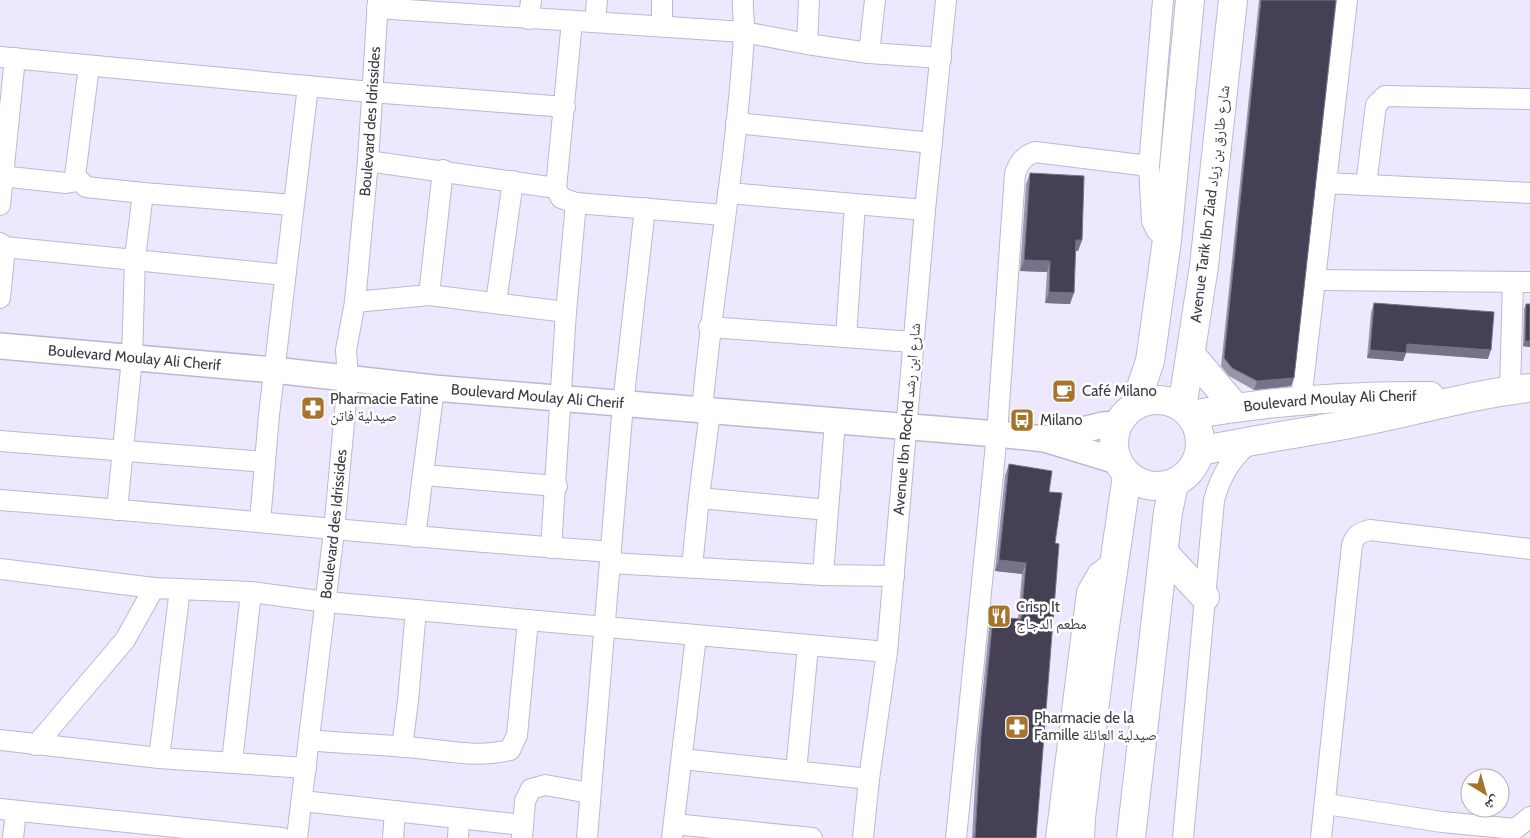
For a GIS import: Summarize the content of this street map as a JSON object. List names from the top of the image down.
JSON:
{
  "streets": {
    "main road": ["Avenue Tarik Ibn Ziad شارع طارق بن زياد", "Boulevard Moulay Ali Cherif"],
    "street": ["Boulevard des Idrissides", "Avenue Ibn Rochd شارع ابن رشد"]
  },
  "crossings": [
    ["Boulevard des Idrissides", "Boulevard Moulay Ali Cherif"],
    ["Avenue Tarik Ibn Ziad شارع طارق بن زياد", "Boulevard Moulay Ali Cherif"],
    ["Boulevard Moulay Ali Cherif", "Avenue Ibn Rochd شارع ابن رشد"]
  ],
  "places": {
    "cafe": ["Café Milano"],
    "pharmacy": ["Pharmacie Fatine صيدلية فاتن", "Pharmacie de la Famille صيدلية العائلة"],
    "bus stop": ["Milano"],
    "restaurant": ["Crisp It مطعم الدجاج"]
  },
  "north": "bottom right"
}
